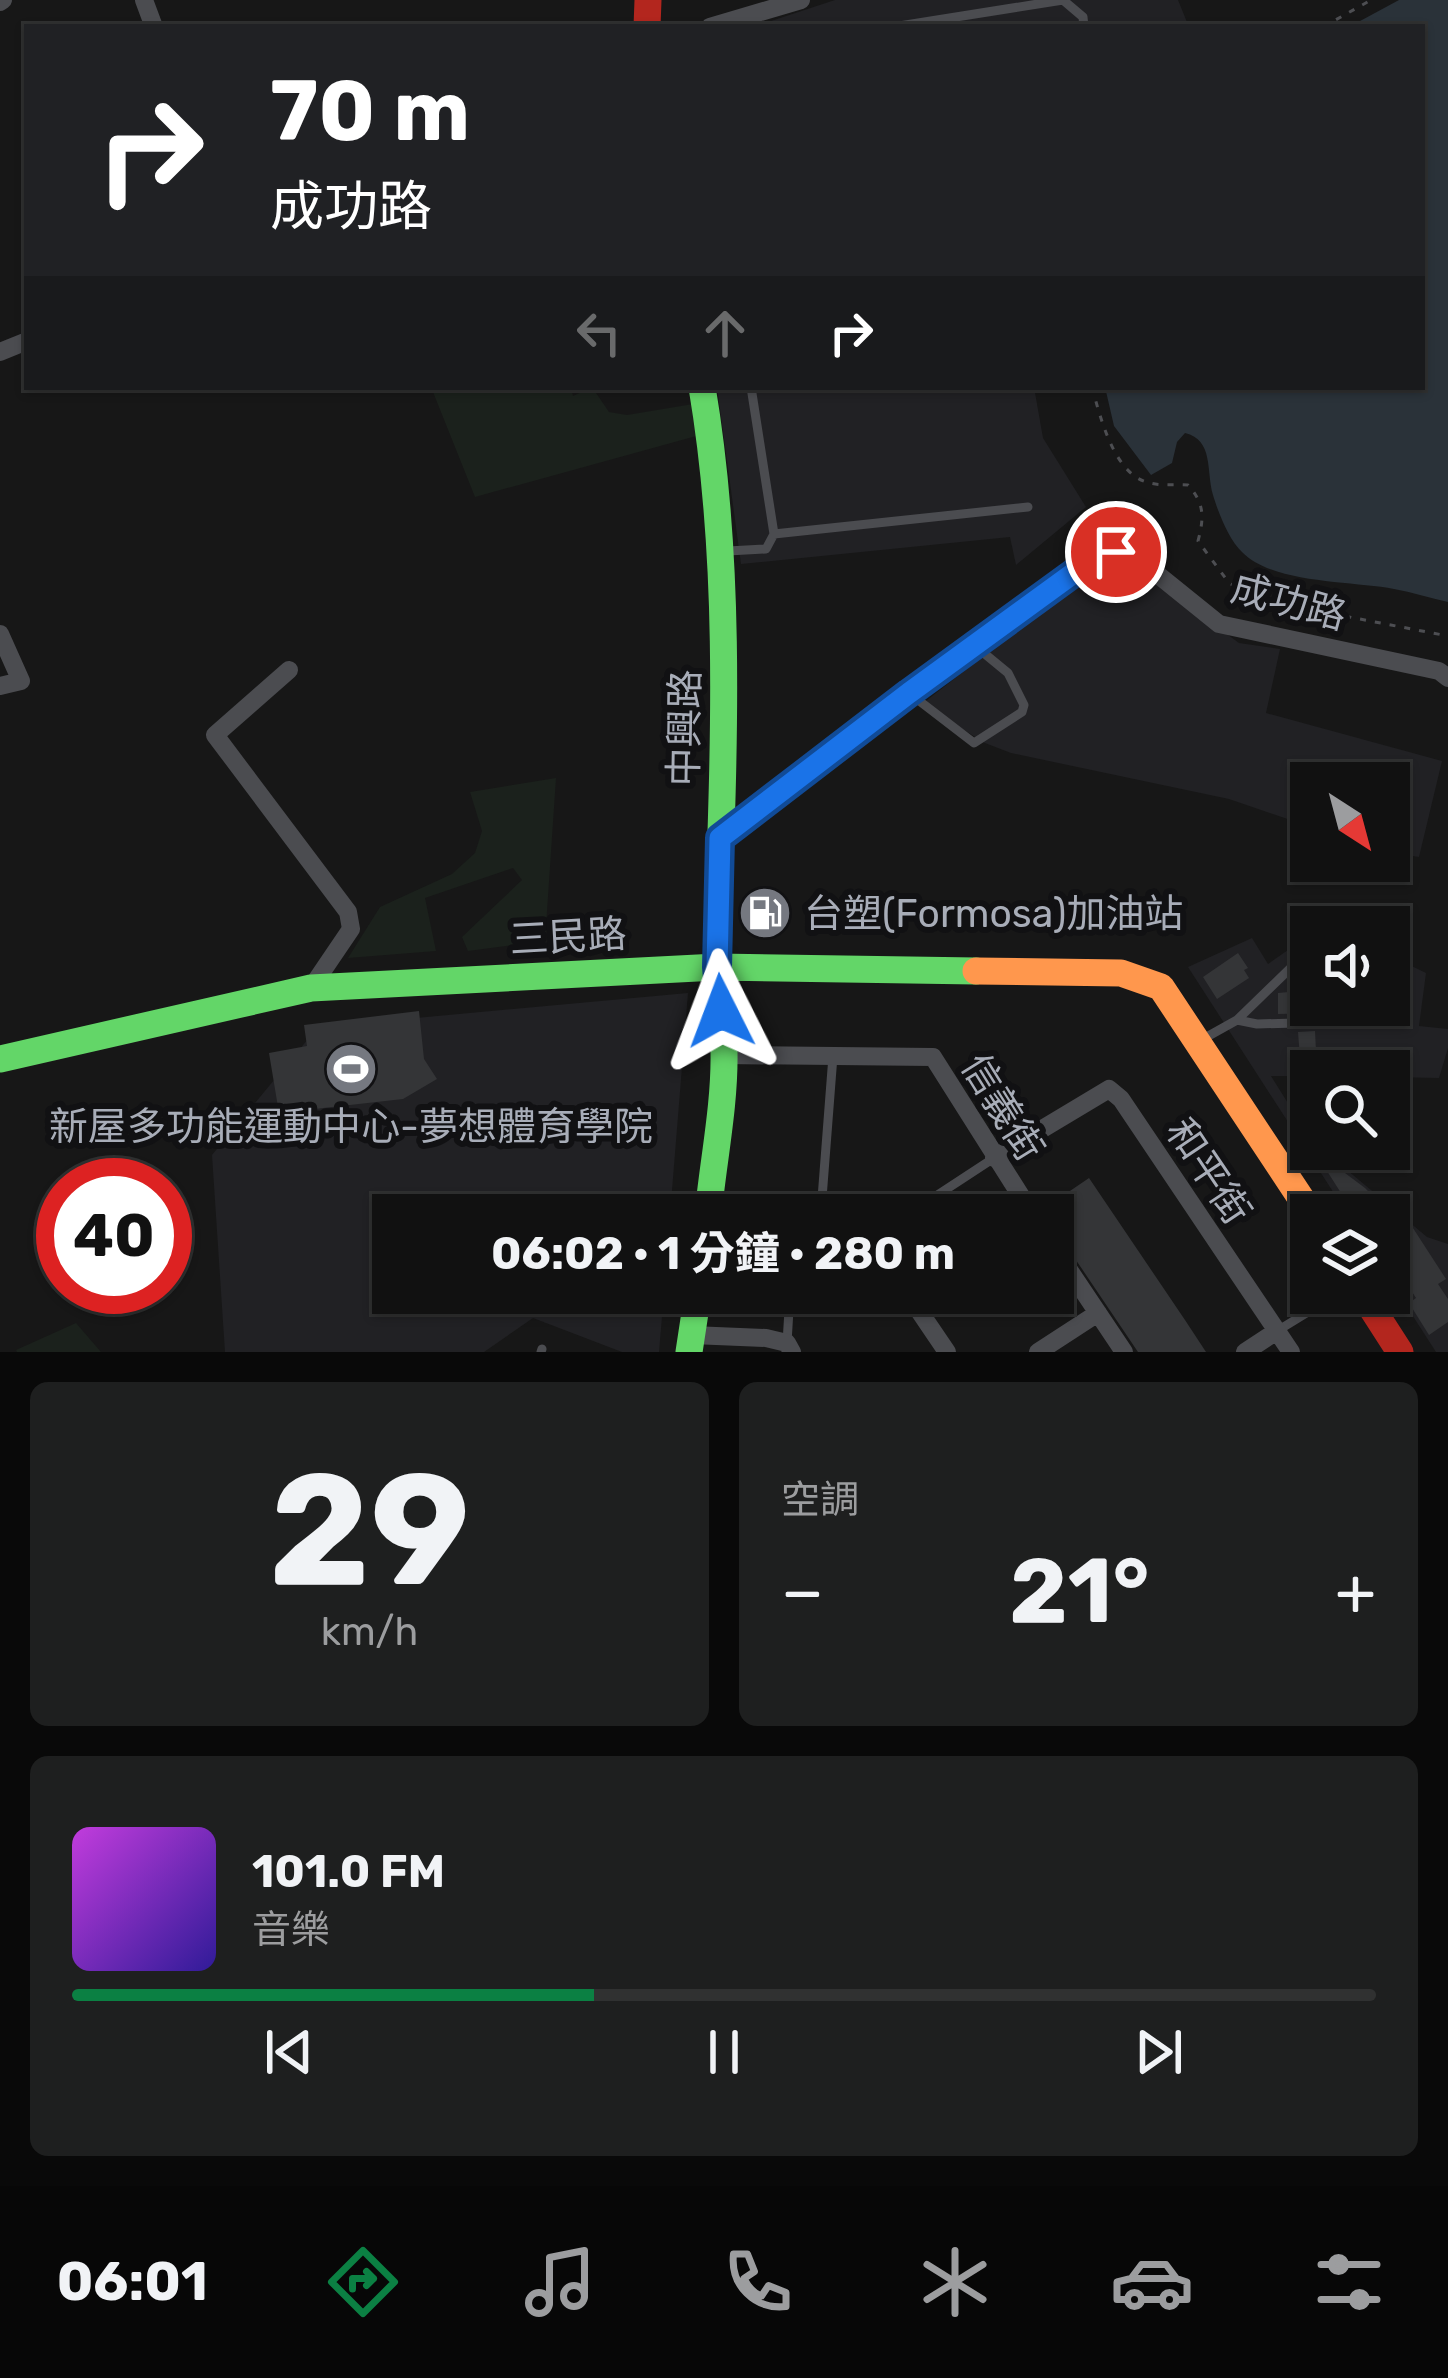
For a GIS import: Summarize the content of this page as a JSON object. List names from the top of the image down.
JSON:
{
  "streets": {
    "street": [
      "成功路",
      "中興路",
      "三民路",
      "信義街",
      "和平街"
    ]
  },
  "crossings": [
    ["成功路", "中興路"],
    ["中興路", "三民路"],
    ["信義街", "和平街"]
  ],
  "places": {
    "fuel station": ["台塑(Formosa)加油站"],
    "sports": ["新屋多功能運動中心-夢想體育學院"]
  },
  "north": "bottom right",
  "page": {
    "turn": ["70 m", "成功路"],
    "limit": "40",
    "trip": "06:02 · 1 分鐘 · 280 m",
    "tile": [
      ["29", "km/h"],
      "空調"
    ],
    "heat": ["−", "21°", "+"],
    "song": ["101.0 FM", "音樂"],
    "tabs": "06:01"
  }
}
